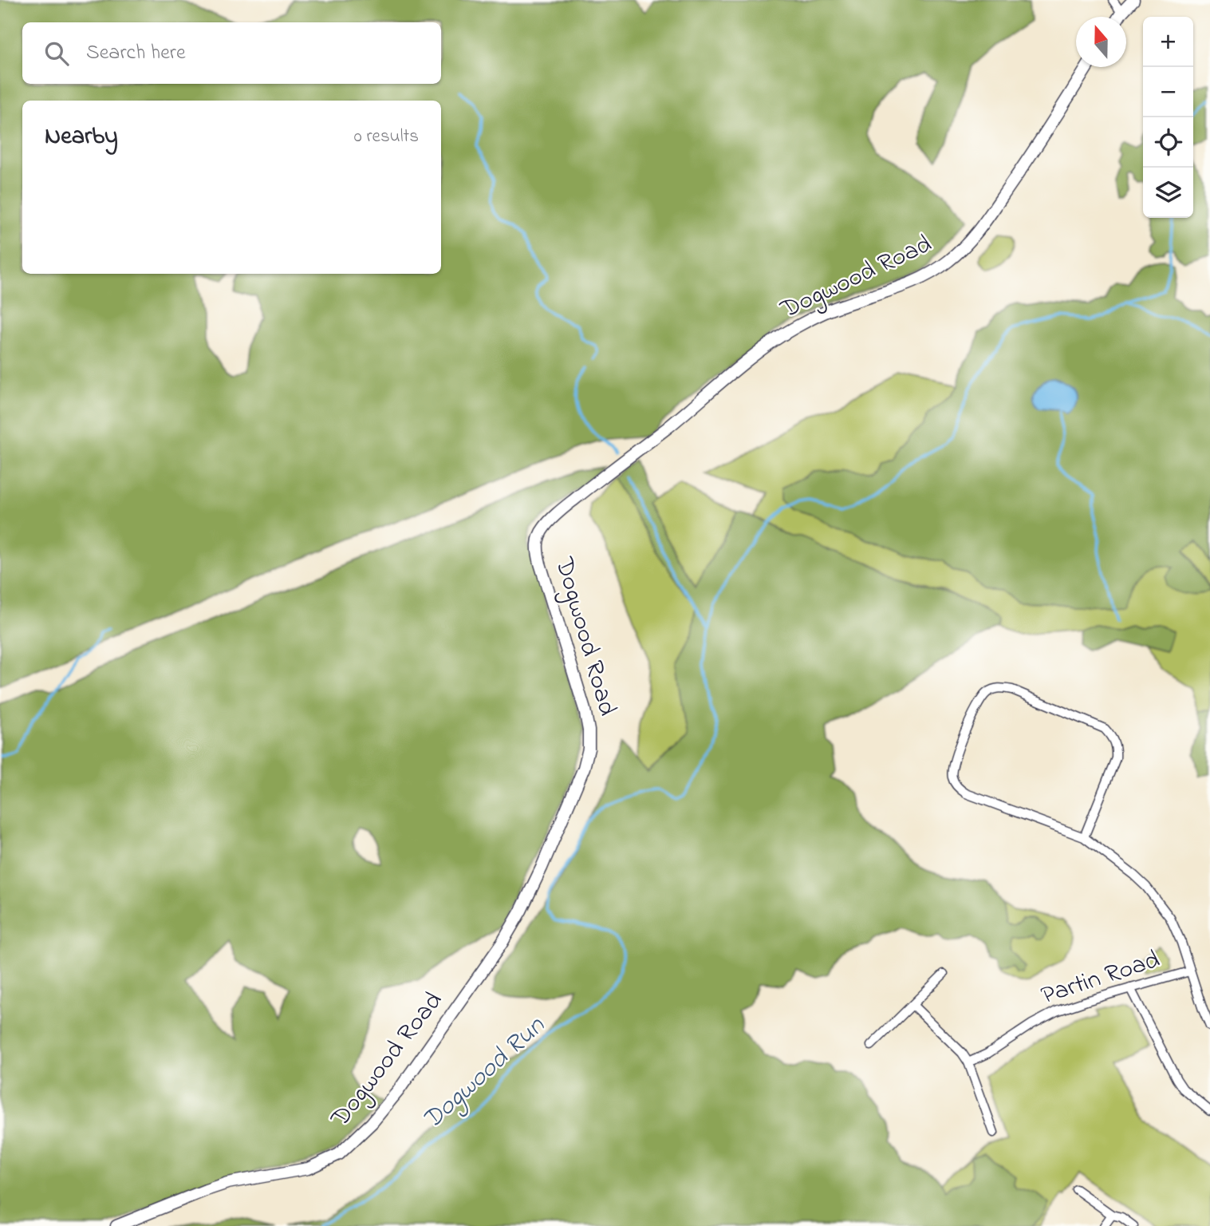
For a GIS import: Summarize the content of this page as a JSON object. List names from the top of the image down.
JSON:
{
  "streets": {
    "street": ["Dogwood Road", "Partin Road"]
  },
  "water": ["Dogwood Run"],
  "north": "top",
  "page": {
    "map_buttons": ["+", "−"],
    "search": "Search here",
    "heading": ["Nearby", "0 results"]
  }
}
